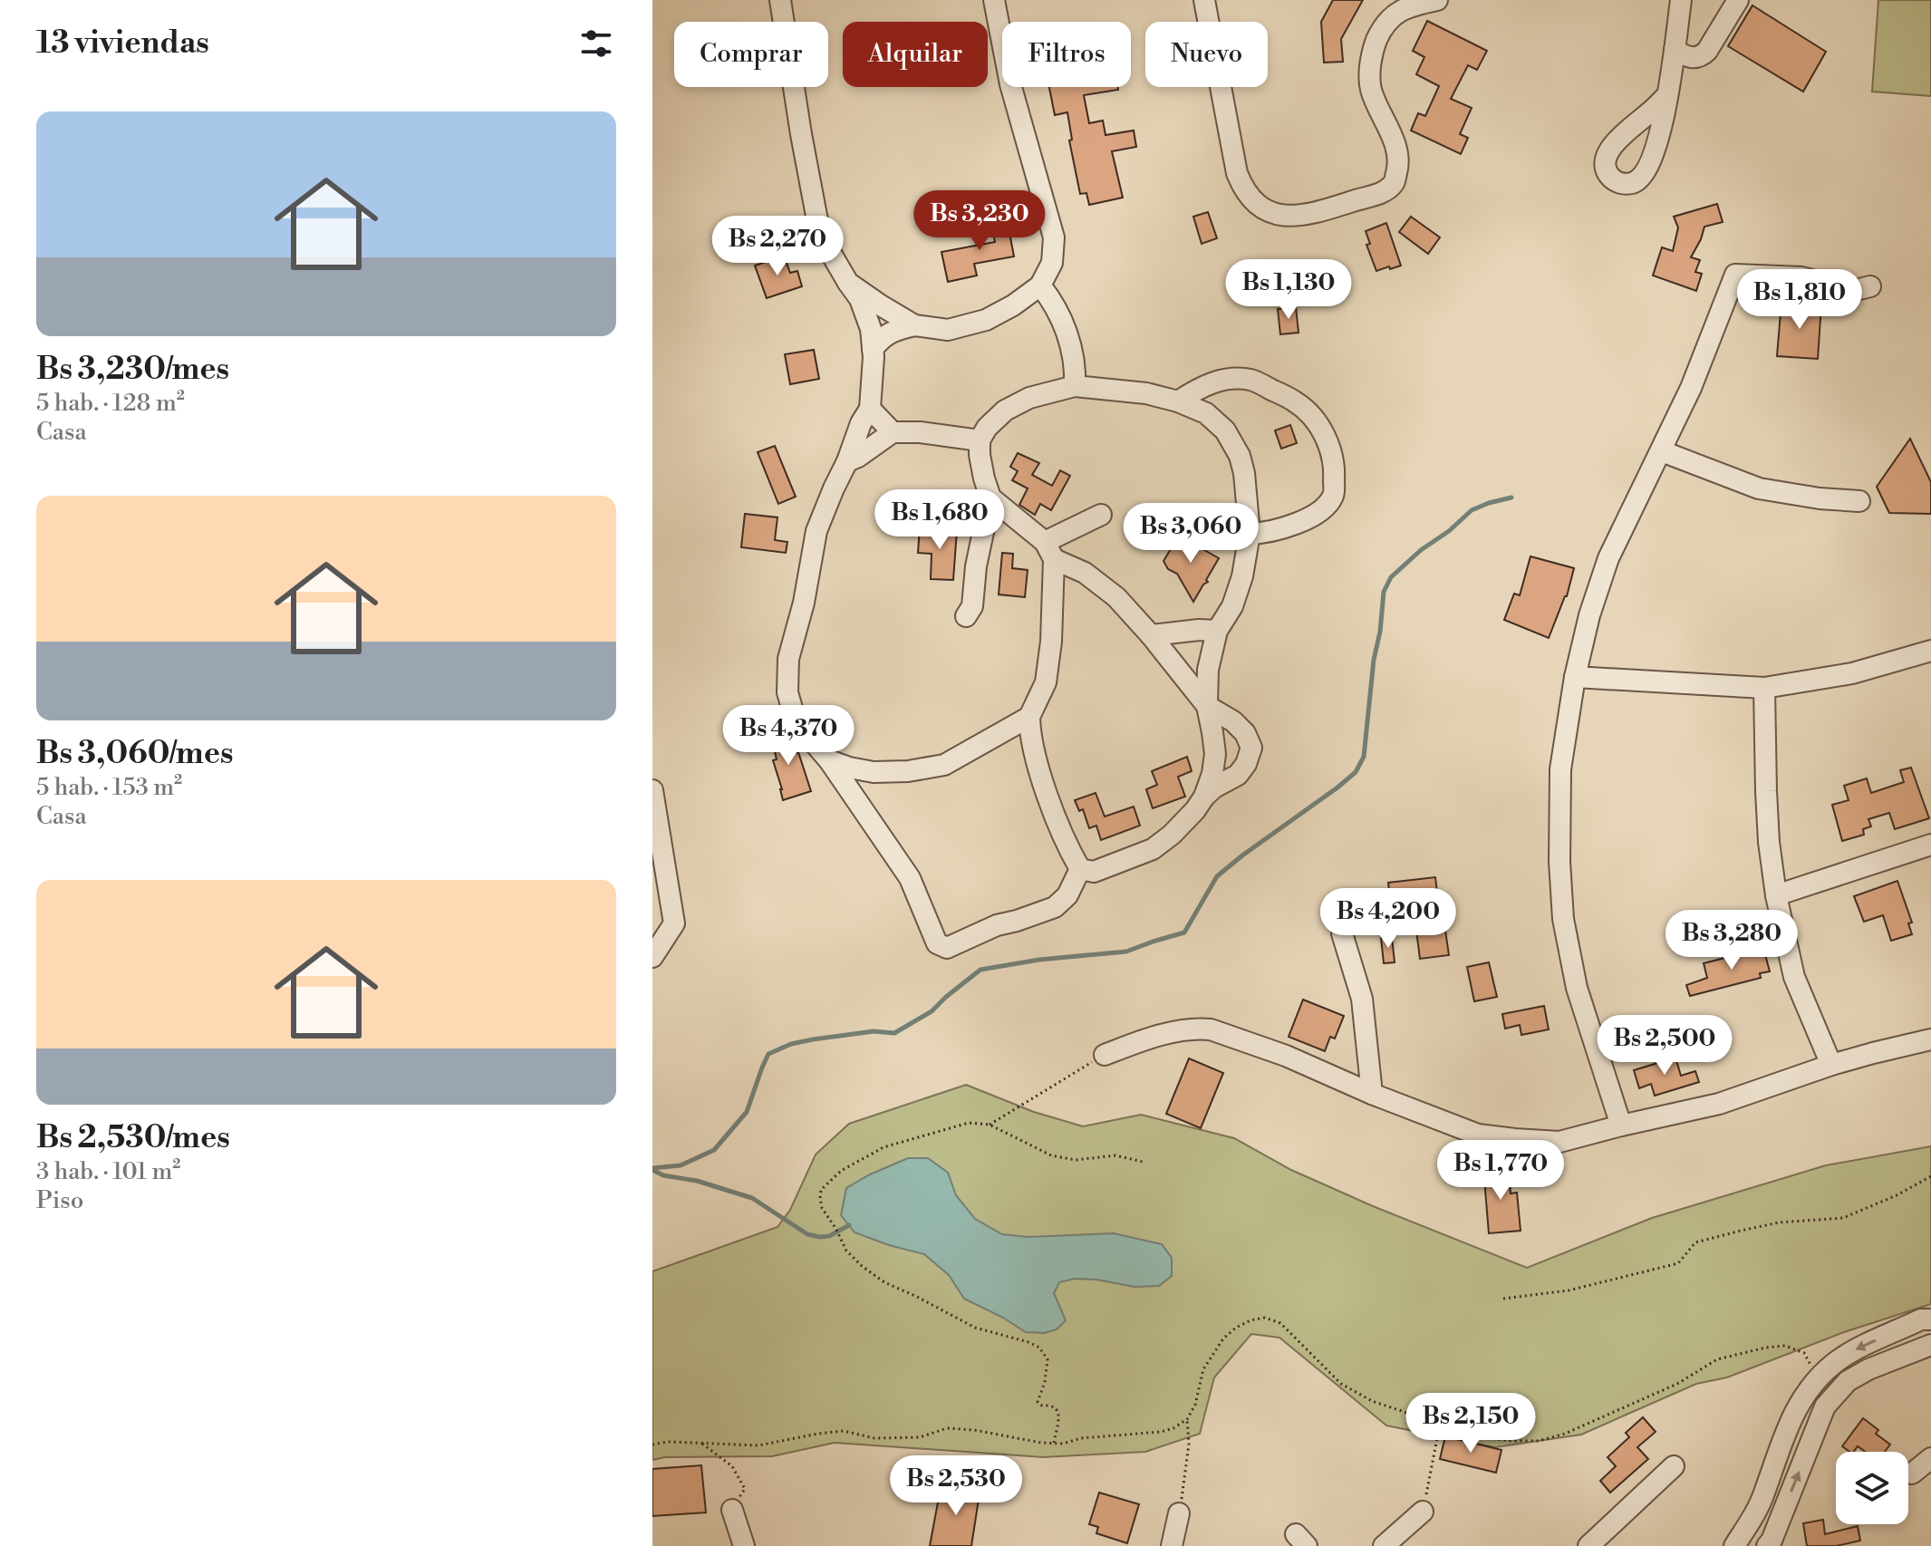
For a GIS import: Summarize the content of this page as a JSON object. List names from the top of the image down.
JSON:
{
  "page": {
    "heading": "13 viviendas",
    "chip": [
      "Comprar",
      "Alquilar",
      "Filtros",
      "Nuevo"
    ],
    "list": [
      {
        "name": "Bs 3,230/mes",
        "note": "5 hab. · 128 m² · Casa"
      },
      {
        "name": "Bs 3,060/mes",
        "note": "5 hab. · 153 m² · Casa"
      },
      {
        "name": "Bs 2,530/mes",
        "note": "3 hab. · 101 m² · Piso"
      }
    ],
    "price": [
      "Bs 3,230",
      "Bs 2,270",
      "Bs 1,130",
      "Bs 1,810",
      "Bs 1,680",
      "Bs 3,060",
      "Bs 4,370",
      "Bs 4,200",
      "Bs 3,280",
      "Bs 2,500",
      "Bs 1,770",
      "Bs 2,150",
      "Bs 2,530"
    ]
  }
}
